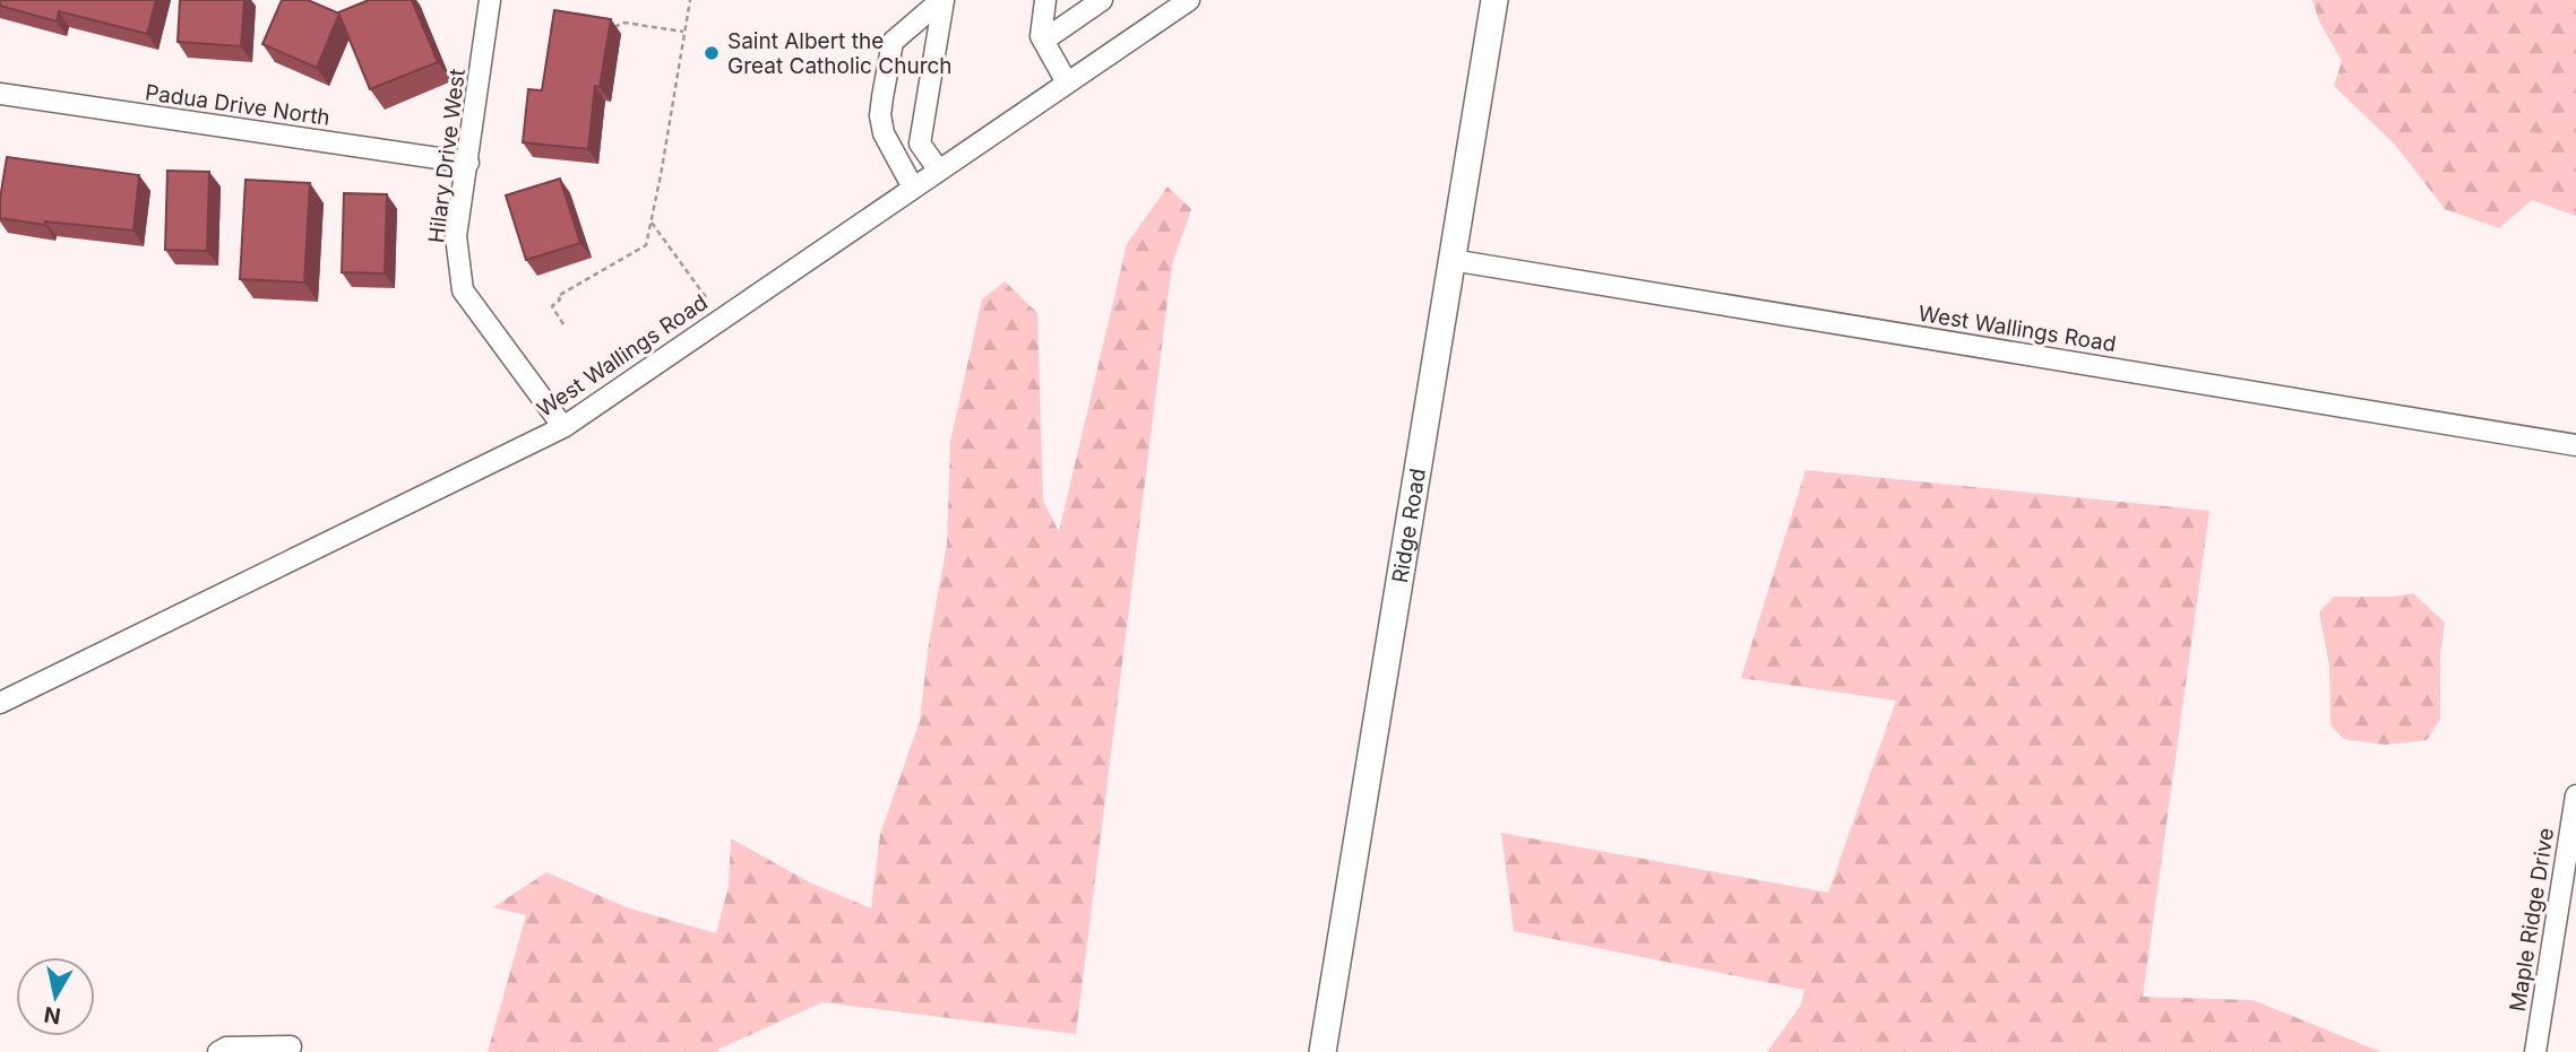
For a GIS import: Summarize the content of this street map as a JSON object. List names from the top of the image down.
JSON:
{
  "streets": {
    "main road": ["Ridge Road"],
    "street": [
      "Padua Drive North",
      "Hilary Drive West",
      "West Wallings Road",
      "Maple Ridge Drive"
    ]
  },
  "crossings": [
    ["Padua Drive North", "Hilary Drive West"],
    ["Hilary Drive West", "West Wallings Road"],
    ["West Wallings Road", "Ridge Road"]
  ],
  "places": ["Saint Albert the Great Catholic Church"],
  "north": "bottom"
}
